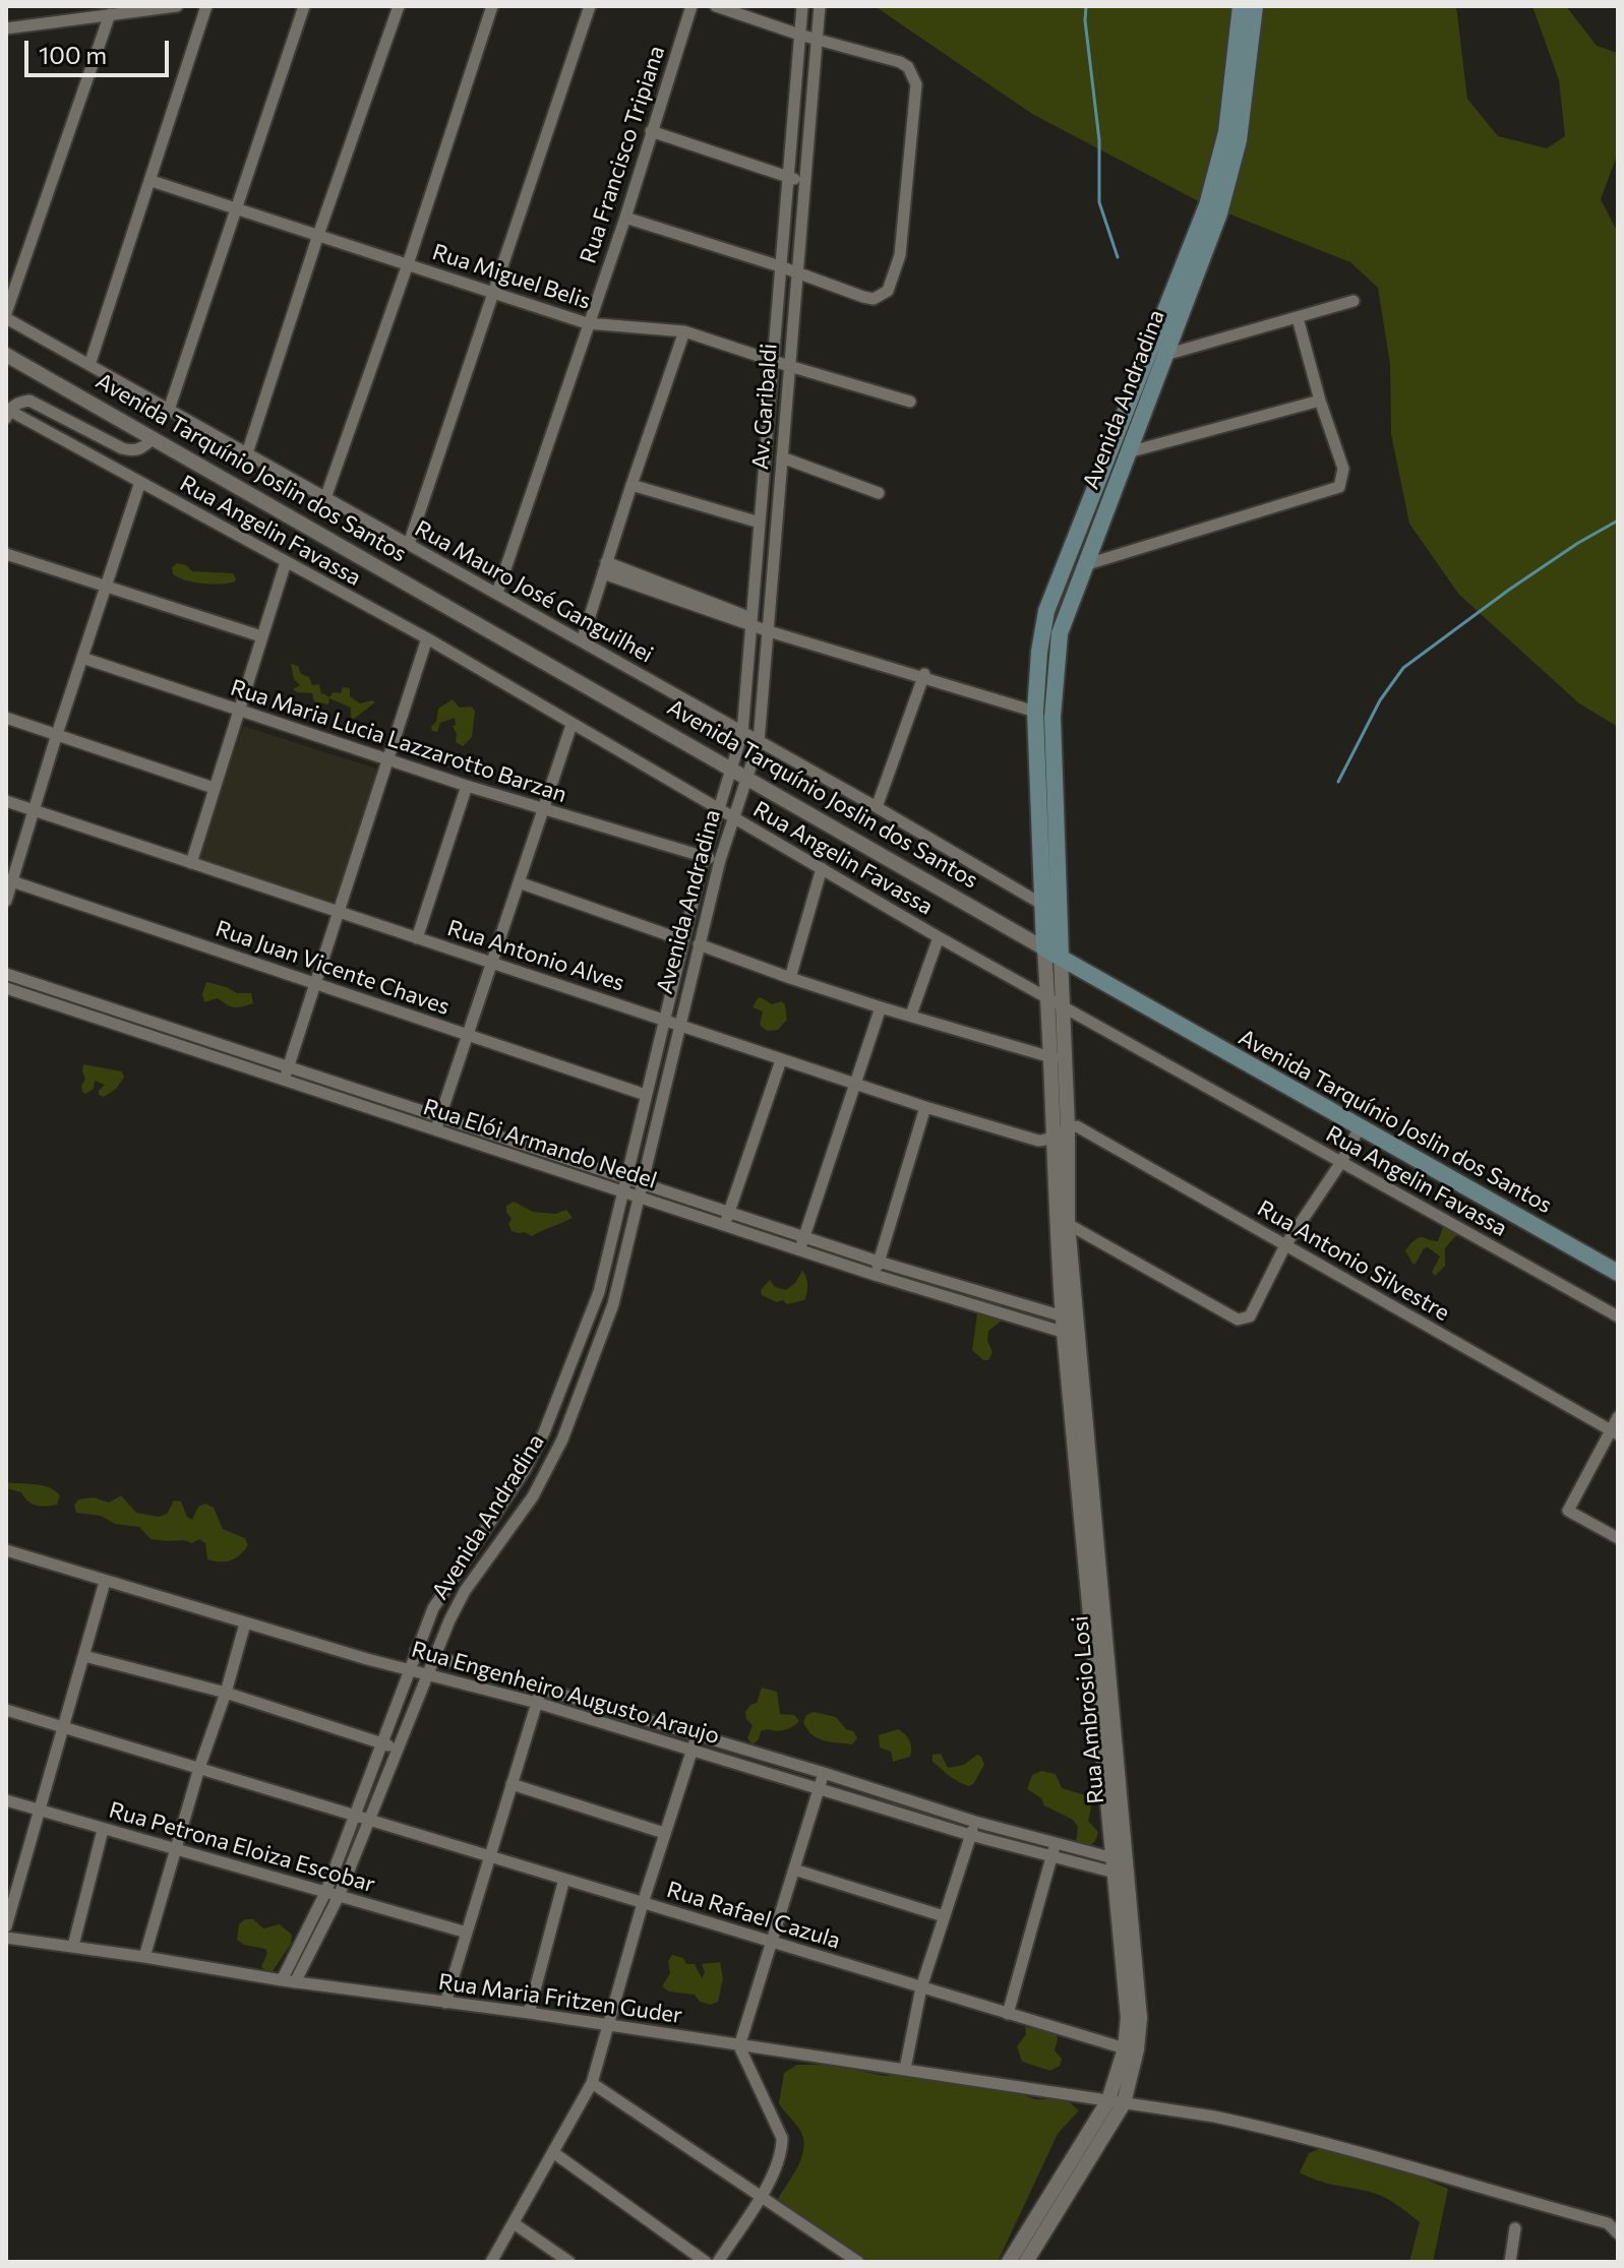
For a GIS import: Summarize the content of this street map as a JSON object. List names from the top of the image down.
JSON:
{
  "streets": {
    "main road": ["Avenida Andradina", "Avenida Tarquínio Joslin dos Santos"],
    "street": [
      "Rua Francisco Tripiana",
      "Rua Miguel Belis",
      "Av. Garibaldi",
      "Rua Angelin Favassa",
      "Rua Mauro José Ganguilhei",
      "Rua Maria Lucia Lazzarotto Barzan",
      "Rua Antonio Alves",
      "Rua Juan Vicente Chaves",
      "Rua Elói Armando Nedel",
      "Rua Antonio Silvestre",
      "Rua Engenheiro Augusto Araujo",
      "Rua Ambrosio Losi",
      "Rua Petrona Eloiza Escobar",
      "Rua Rafael Cazula",
      "Rua Maria Fritzen Guder"
    ]
  },
  "crossings": [
    ["Rua Francisco Tripiana", "Rua Miguel Belis"],
    ["Rua Francisco Tripiana", "Rua Mauro José Ganguilhei"],
    ["Rua Miguel Belis", "Av. Garibaldi"],
    ["Avenida Andradina", "Av. Garibaldi"],
    ["Avenida Andradina", "Avenida Tarquínio Joslin dos Santos"],
    ["Avenida Andradina", "Rua Angelin Favassa"],
    ["Avenida Andradina", "Rua Mauro José Ganguilhei"],
    ["Avenida Andradina", "Rua Maria Lucia Lazzarotto Barzan"],
    ["Avenida Andradina", "Rua Antonio Alves"],
    ["Avenida Andradina", "Rua Elói Armando Nedel"],
    ["Avenida Andradina", "Rua Engenheiro Augusto Araujo"],
    ["Avenida Andradina", "Rua Petrona Eloiza Escobar"],
    ["Avenida Andradina", "Rua Rafael Cazula"],
    ["Avenida Andradina", "Rua Maria Fritzen Guder"],
    ["Av. Garibaldi", "Avenida Tarquínio Joslin dos Santos"],
    ["Av. Garibaldi", "Rua Angelin Favassa"],
    ["Av. Garibaldi", "Rua Mauro José Ganguilhei"],
    ["Av. Garibaldi", "Rua Maria Lucia Lazzarotto Barzan"],
    ["Av. Garibaldi", "Rua Antonio Alves"],
    ["Av. Garibaldi", "Rua Juan Vicente Chaves"],
    ["Av. Garibaldi", "Rua Elói Armando Nedel"],
    ["Av. Garibaldi", "Rua Engenheiro Augusto Araujo"],
    ["Av. Garibaldi", "Rua Petrona Eloiza Escobar"],
    ["Av. Garibaldi", "Rua Rafael Cazula"],
    ["Av. Garibaldi", "Rua Maria Fritzen Guder"],
    ["Rua Antonio Alves", "Rua Ambrosio Losi"],
    ["Rua Elói Armando Nedel", "Rua Ambrosio Losi"],
    ["Rua Antonio Silvestre", "Rua Ambrosio Losi"],
    ["Rua Engenheiro Augusto Araujo", "Rua Ambrosio Losi"],
    ["Rua Ambrosio Losi", "Rua Rafael Cazula"],
    ["Rua Ambrosio Losi", "Rua Maria Fritzen Guder"]
  ],
  "scale_bar": "100 m"
}
